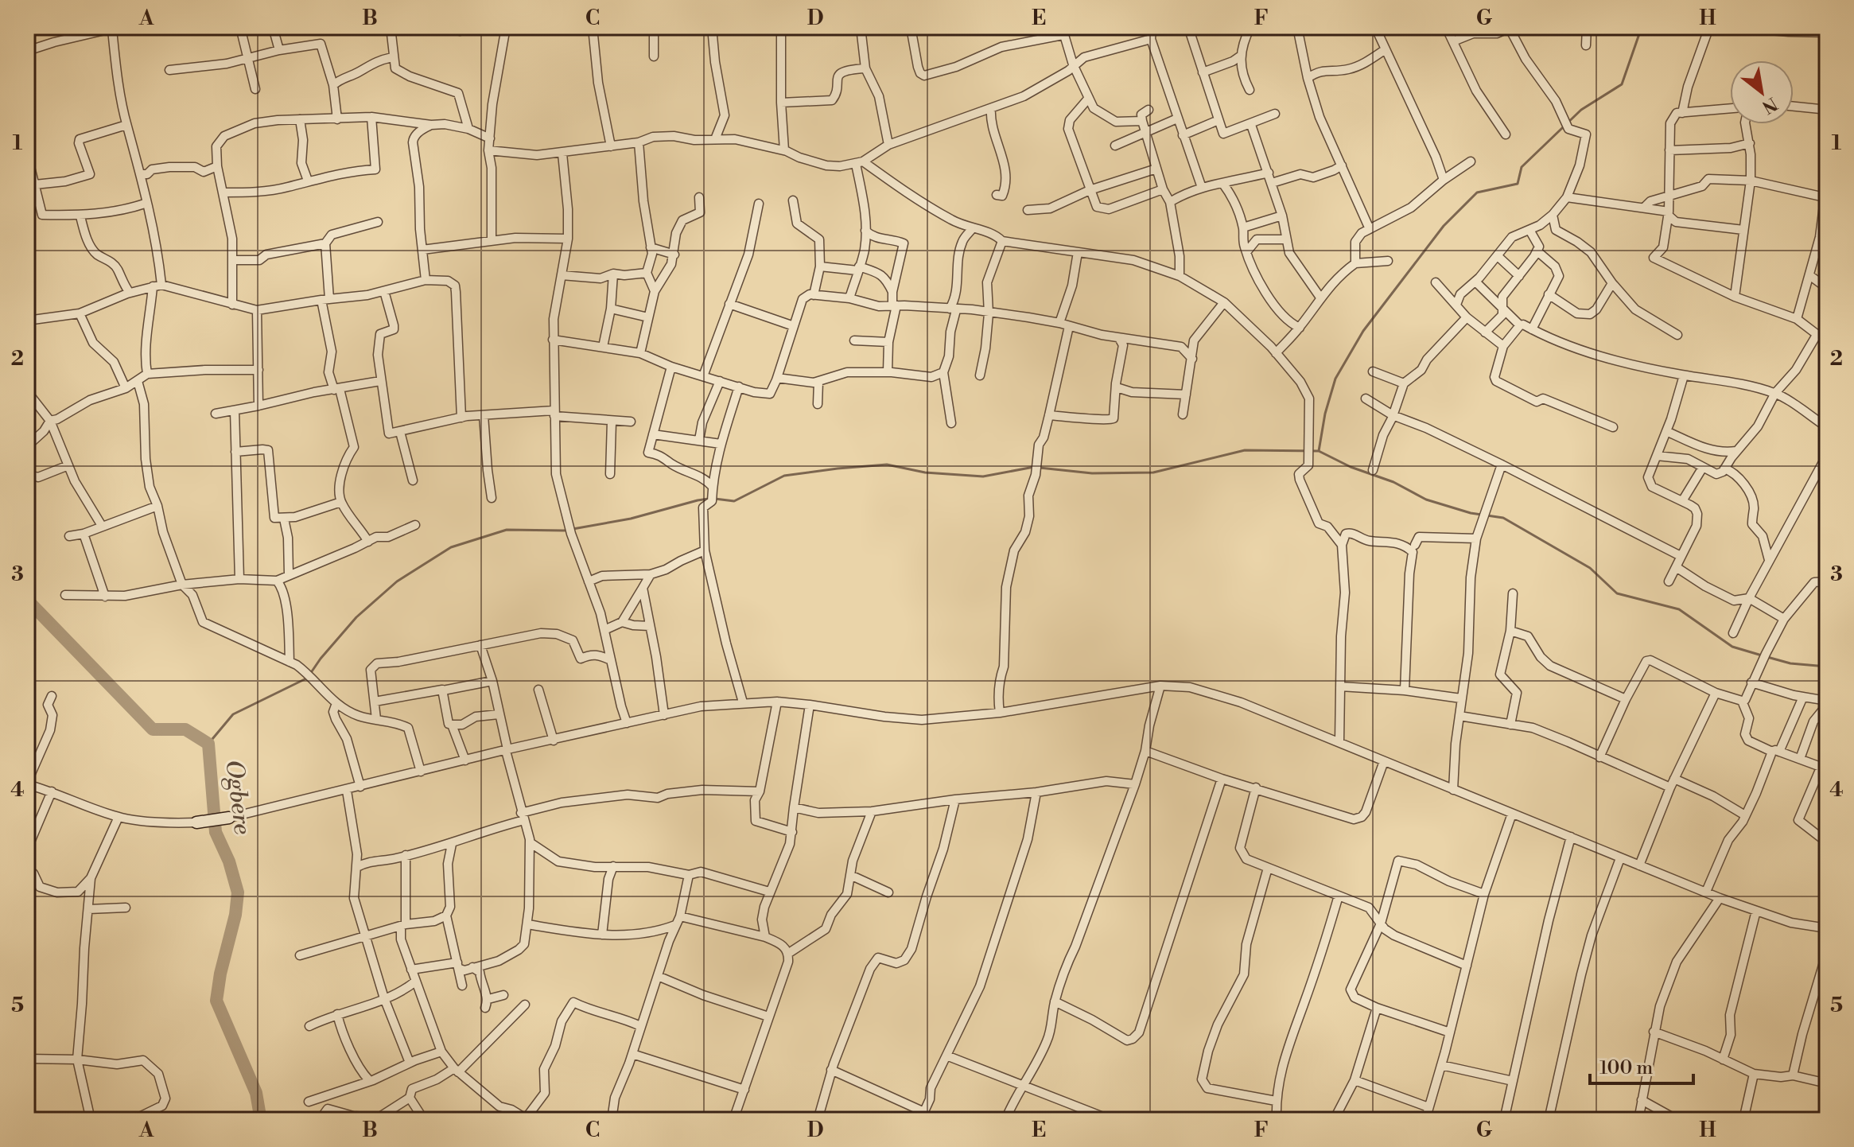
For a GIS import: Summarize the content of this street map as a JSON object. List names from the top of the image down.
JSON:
{
  "water": ["Ogbere"],
  "scale_bar": "100 m",
  "north": "bottom right",
  "grid": {
    "columns": [
      "A",
      "B",
      "C",
      "D",
      "E",
      "F",
      "G",
      "H"
    ],
    "rows": [
      "1",
      "2",
      "3",
      "4",
      "5"
    ]
  }
}
